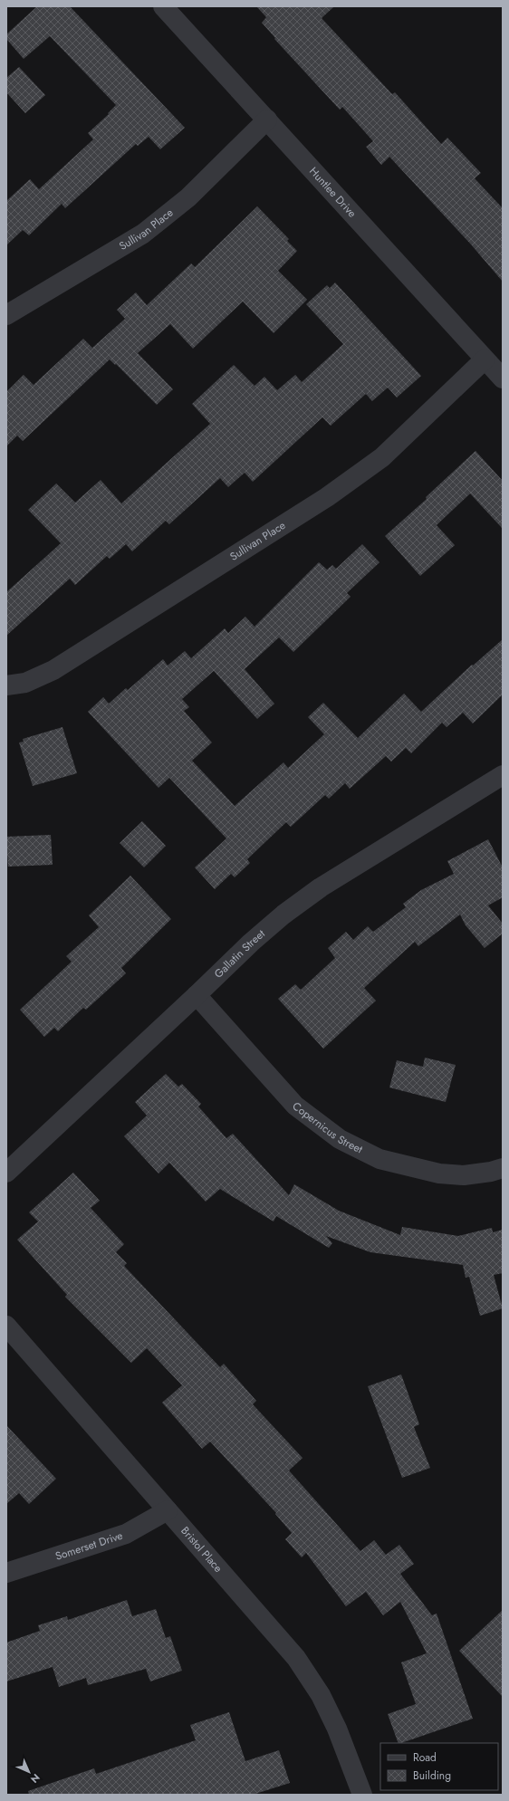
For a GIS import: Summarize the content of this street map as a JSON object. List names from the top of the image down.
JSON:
{
  "streets": {
    "street": [
      "Huntlee Drive",
      "Sullivan Place",
      "Gallatin Street",
      "Copernicus Street",
      "Somerset Drive",
      "Bristol Place"
    ]
  },
  "crossings": [
    ["Huntlee Drive", "Sullivan Place"],
    ["Gallatin Street", "Copernicus Street"],
    ["Somerset Drive", "Bristol Place"]
  ],
  "legend": ["Road", "Building"],
  "north": "bottom right"
}
